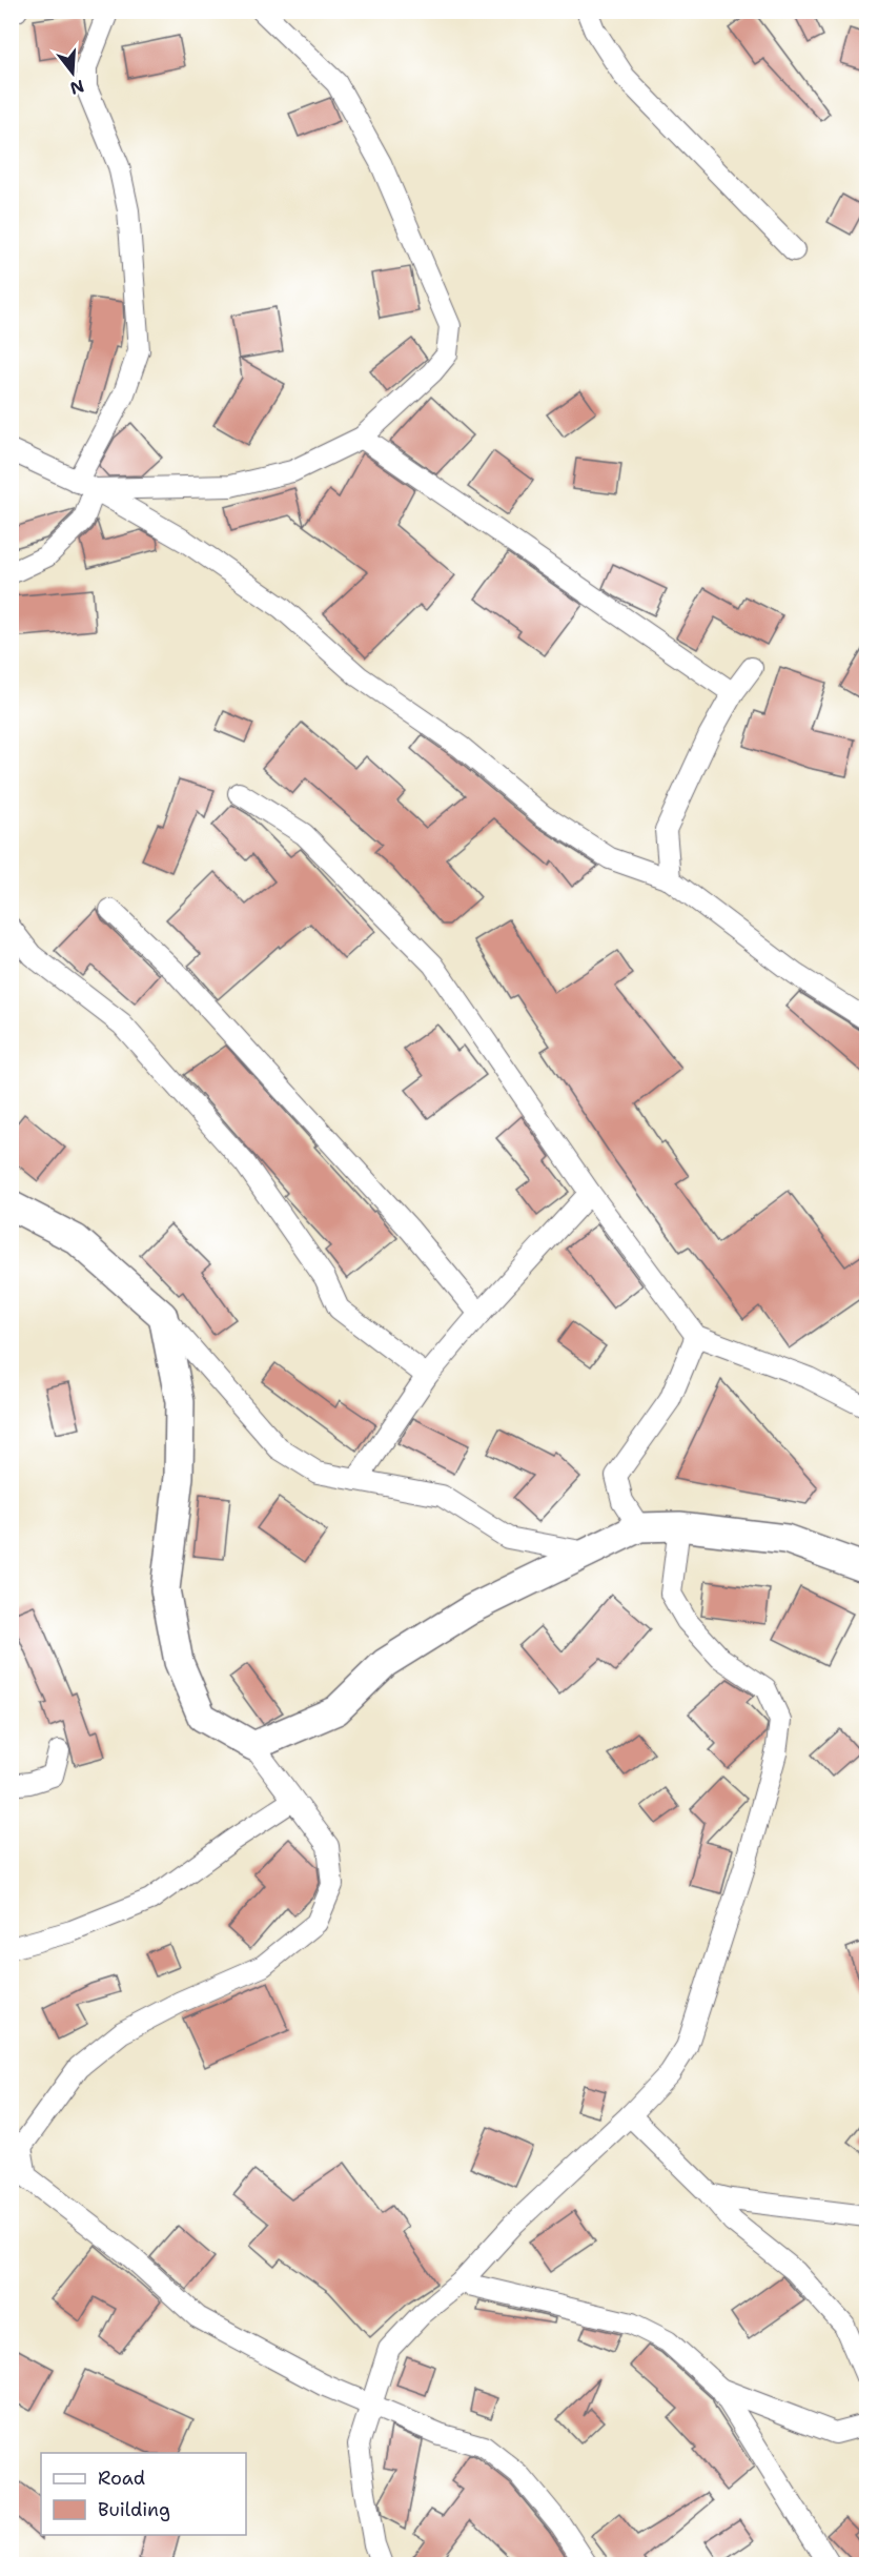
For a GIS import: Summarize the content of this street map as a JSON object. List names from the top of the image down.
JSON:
{
  "legend": ["Road", "Building"],
  "north": "bottom"
}
